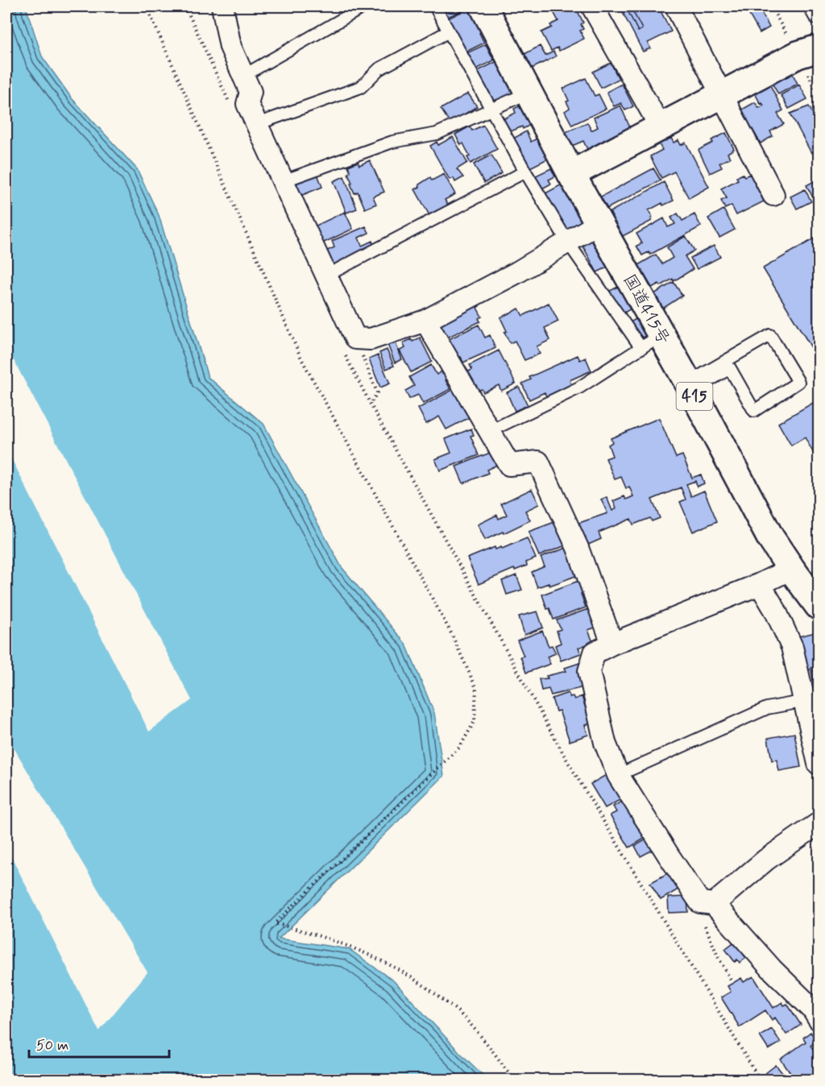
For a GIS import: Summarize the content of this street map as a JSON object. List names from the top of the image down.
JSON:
{
  "streets": {
    "main road": ["国道415号", "415"]
  },
  "scale_bar": "50 m"
}
